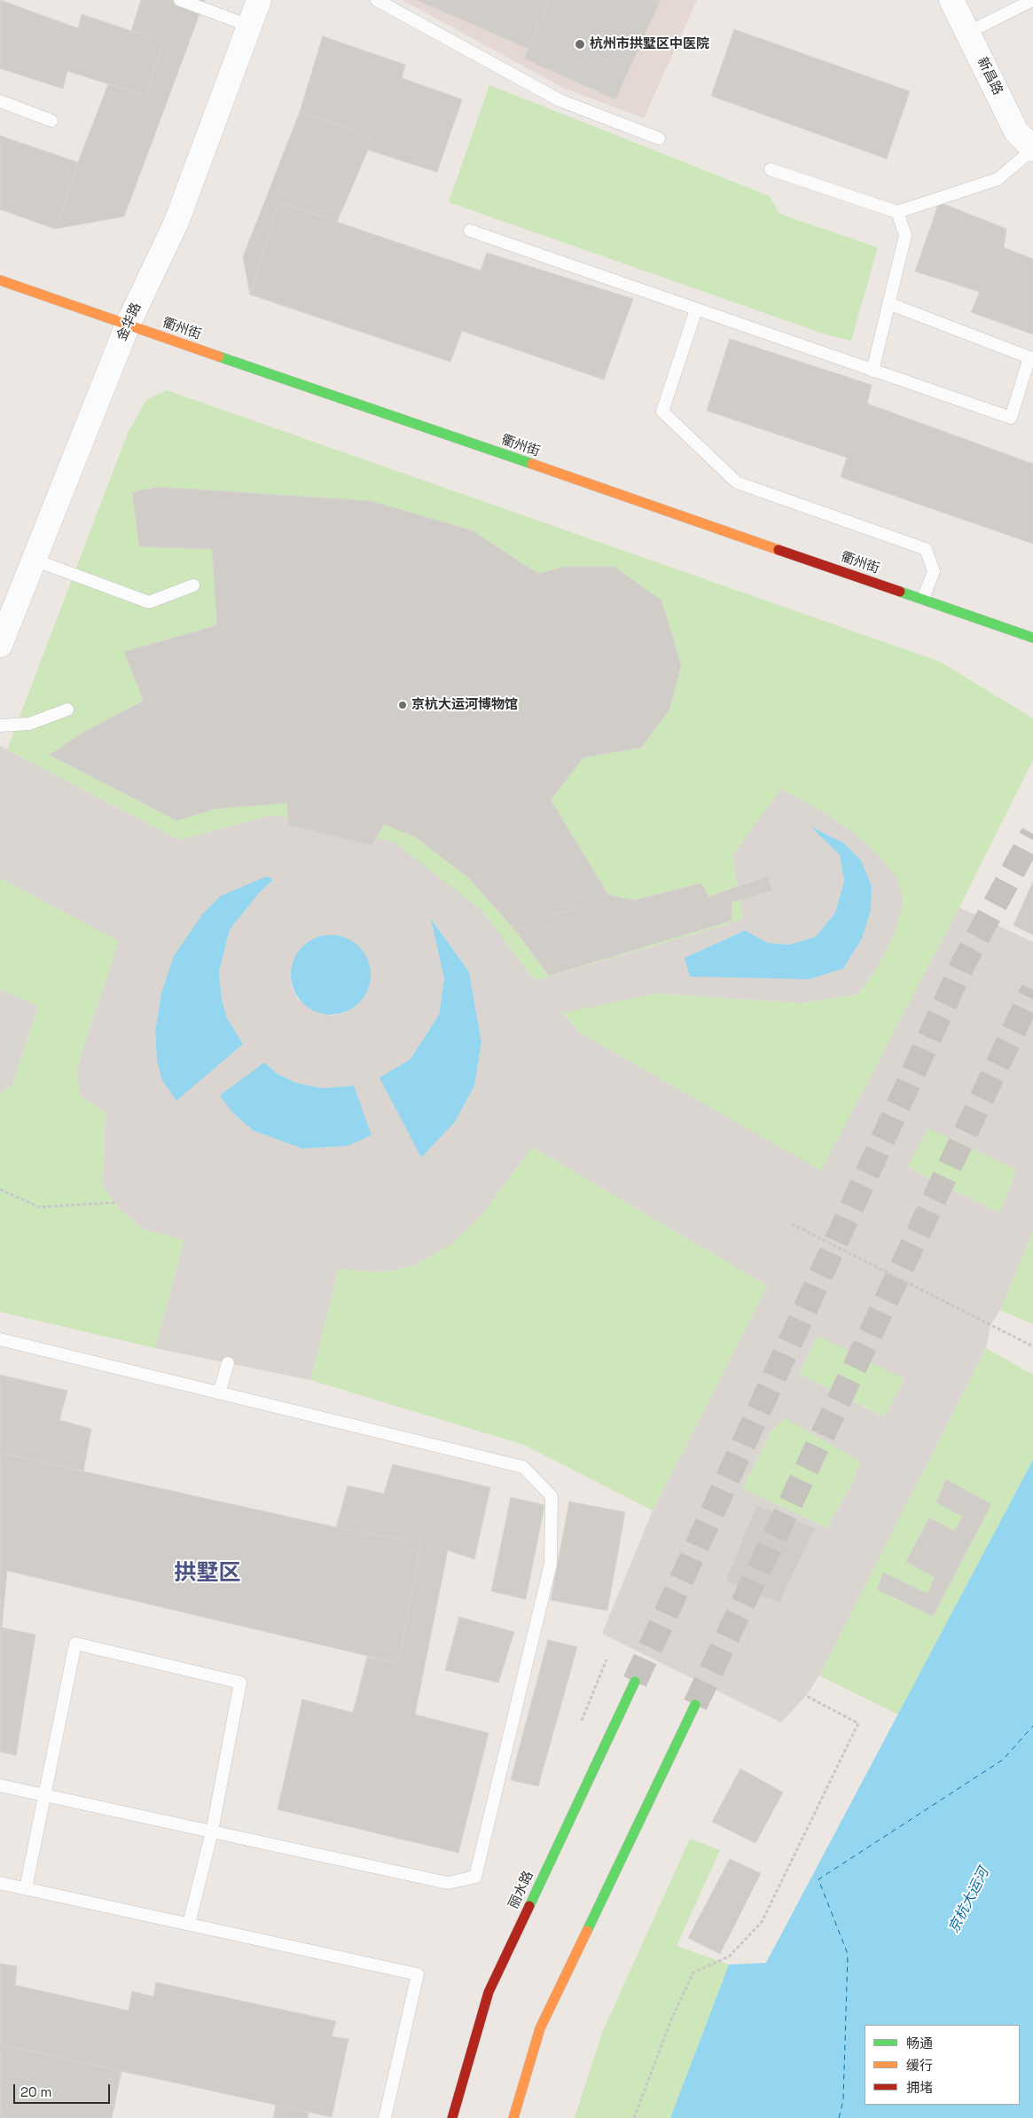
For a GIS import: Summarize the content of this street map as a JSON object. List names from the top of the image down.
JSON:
{
  "streets": {
    "street": [
      "新昌路",
      "金华路",
      "衢州街",
      "丽水路"
    ]
  },
  "crossings": [
    ["金华路", "衢州街"]
  ],
  "districts": ["拱墅区"],
  "water": ["京杭大运河"],
  "places": ["杭州市拱墅区中医院", "京杭大运河博物馆"],
  "legend": ["畅通", "缓行", "拥堵"],
  "scale_bar": "20 m"
}
